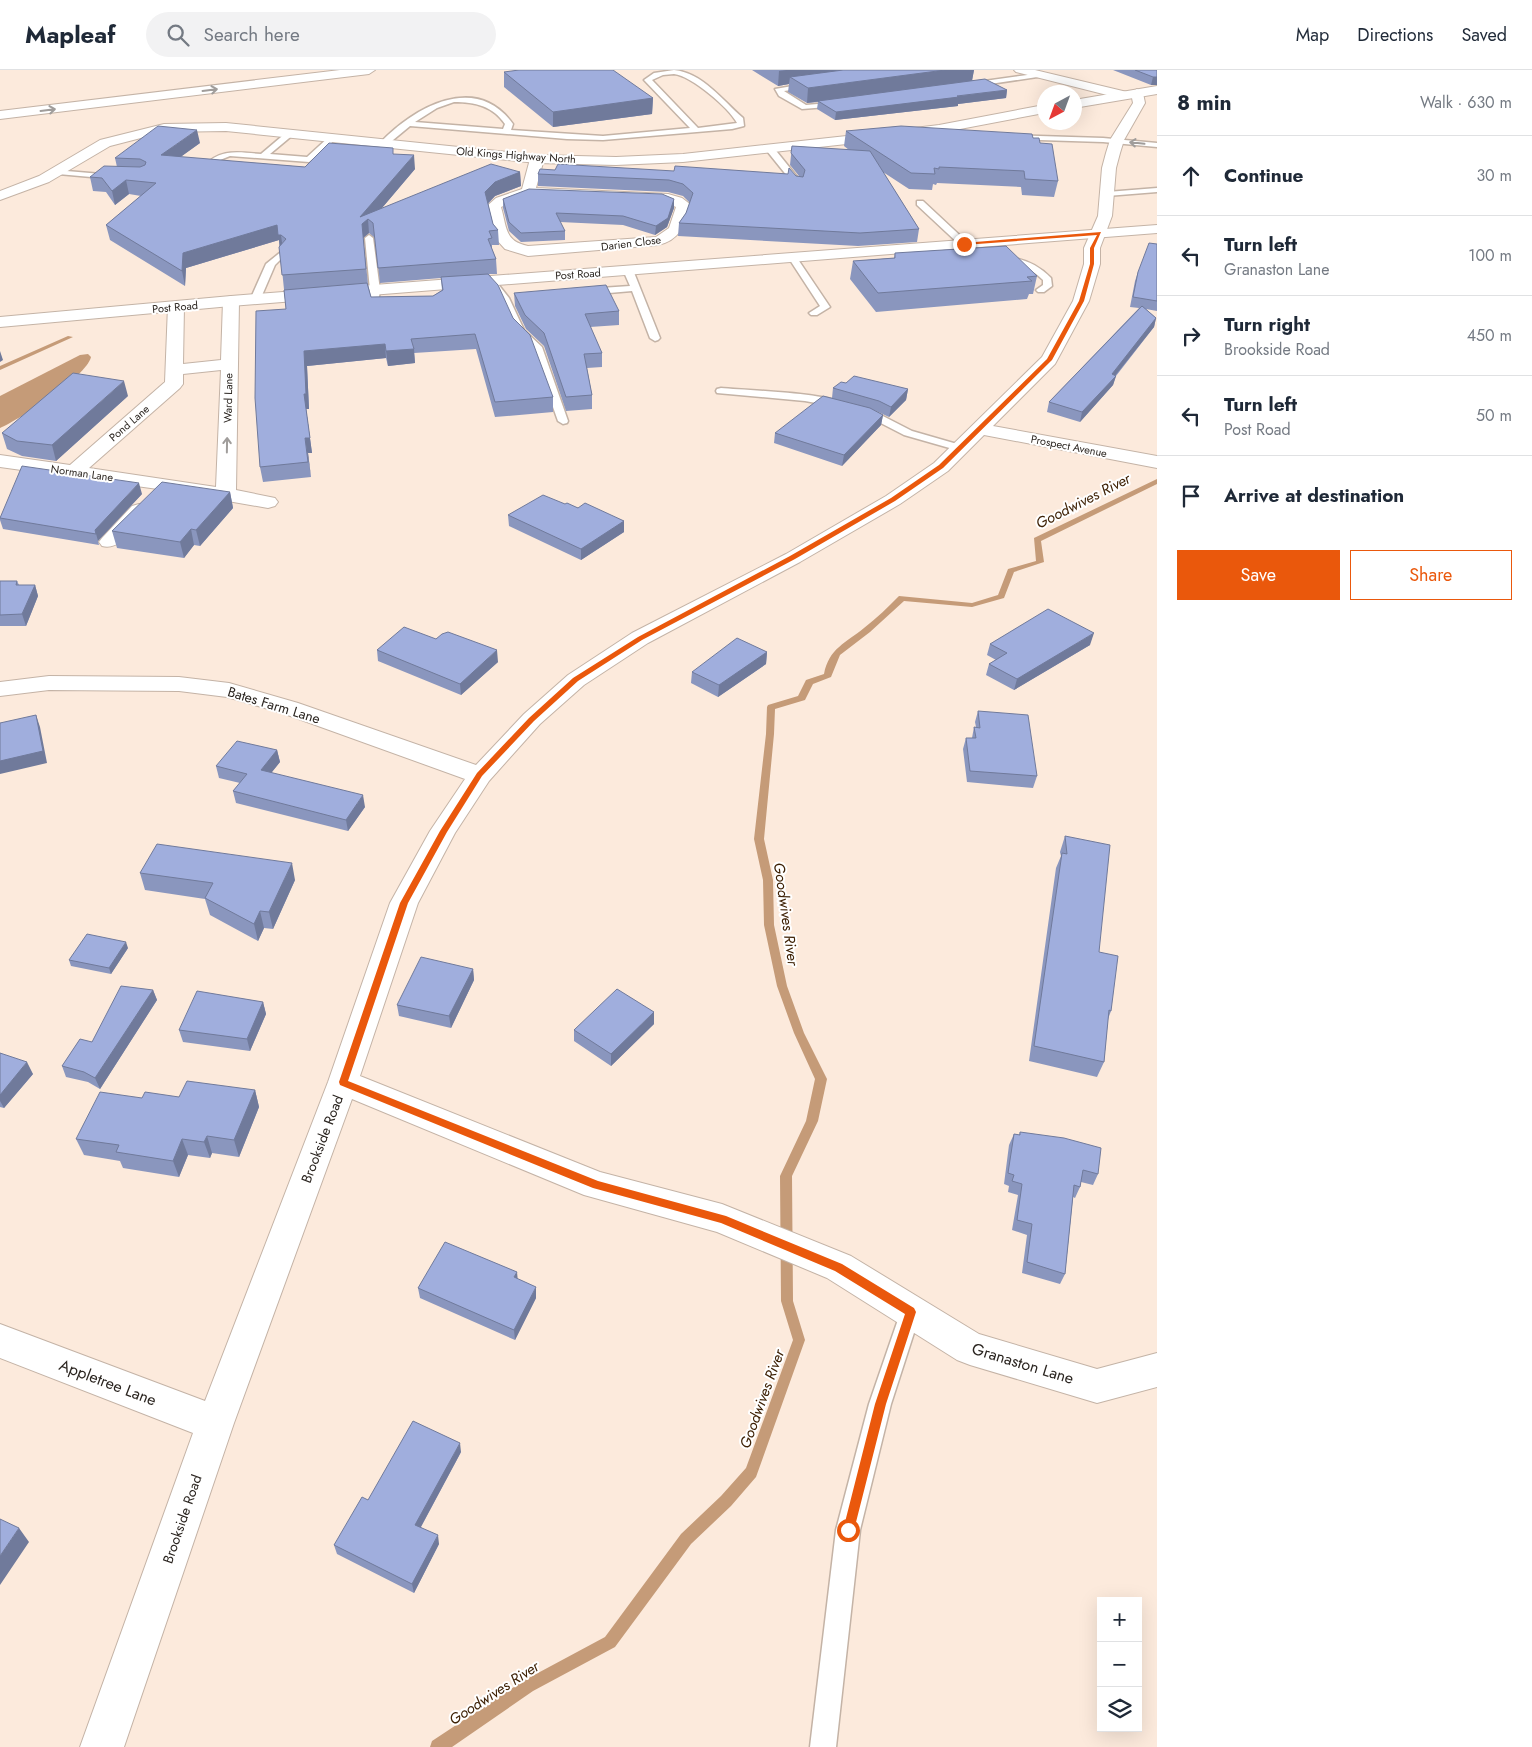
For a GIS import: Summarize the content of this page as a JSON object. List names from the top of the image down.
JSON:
{
  "streets": {
    "main road": [
      "Old Kings Highway North",
      "Darien Close",
      "Post Road",
      "Ward Lane",
      "Pond Lane",
      "Prospect Avenue",
      "Norman Lane",
      "Bates Farm Lane",
      "Brookside Road",
      "Granaston Lane",
      "Appletree Lane"
    ]
  },
  "crossings": [
    ["Post Road", "Ward Lane"],
    ["Post Road", "Pond Lane"],
    ["Post Road", "Brookside Road"],
    ["Ward Lane", "Norman Lane"],
    ["Pond Lane", "Norman Lane"],
    ["Prospect Avenue", "Brookside Road"],
    ["Bates Farm Lane", "Brookside Road"],
    ["Brookside Road", "Granaston Lane"],
    ["Brookside Road", "Appletree Lane"]
  ],
  "one_way": ["Ward Lane"],
  "water": ["Goodwives River"],
  "north": "bottom left",
  "page": {
    "header": "Mapleaf",
    "search": "Search here",
    "nav": ["Map", "Directions", "Saved"],
    "heading": ["8 min", "Walk · 630 m"],
    "list": [
      ["Continue", "30 m"],
      ["Turn left", "Granaston Lane", "100 m"],
      ["Turn right", "Brookside Road", "450 m"],
      ["Turn left", "Post Road", "50 m"],
      "Arrive at destination"
    ],
    "buttons": ["Save", "Share"],
    "map_buttons": ["+", "−"]
  }
}
